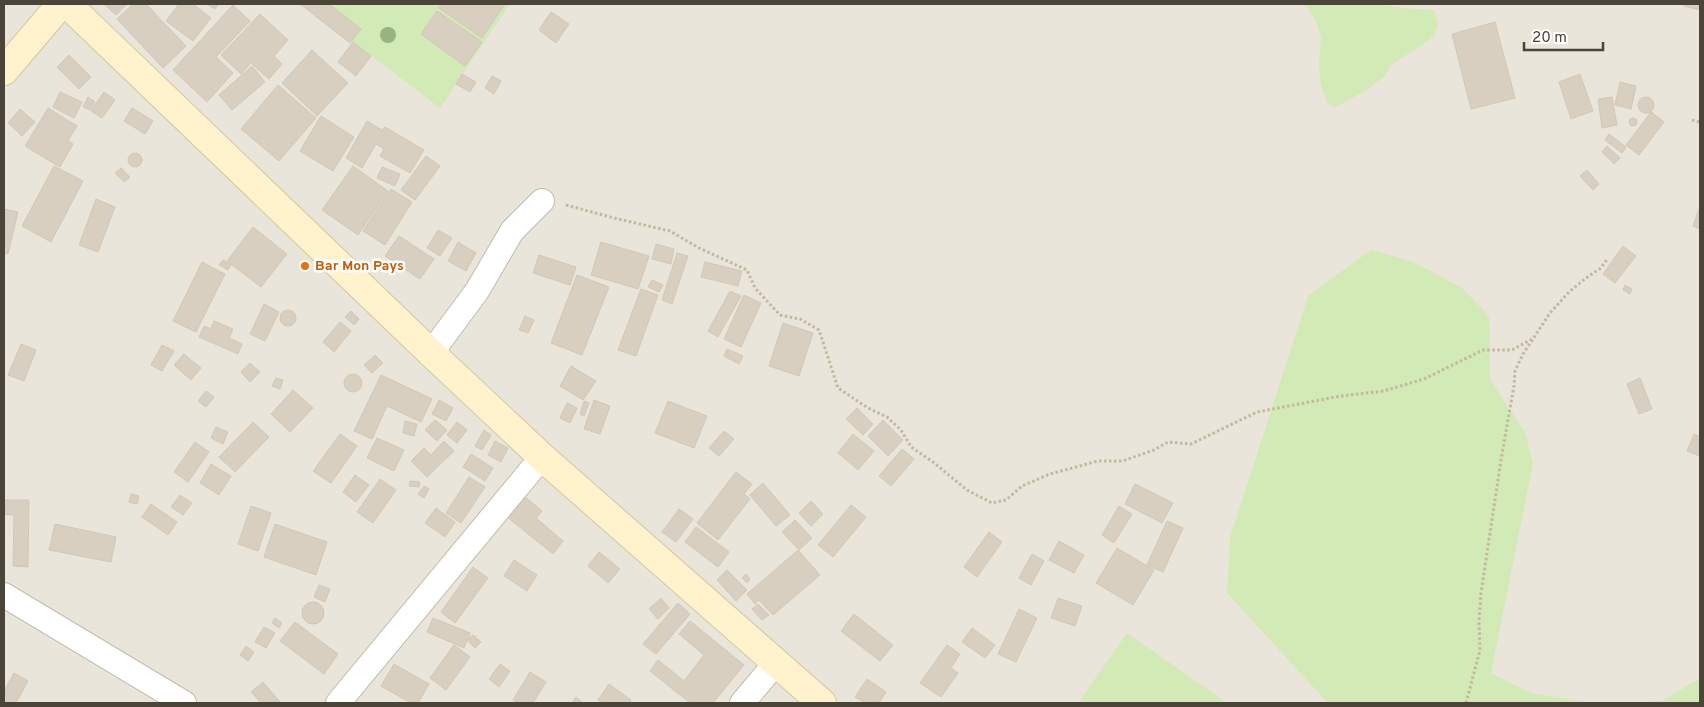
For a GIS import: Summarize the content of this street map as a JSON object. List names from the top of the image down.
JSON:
{
  "places": ["Bar Mon Pays"],
  "scale_bar": "20 m"
}
